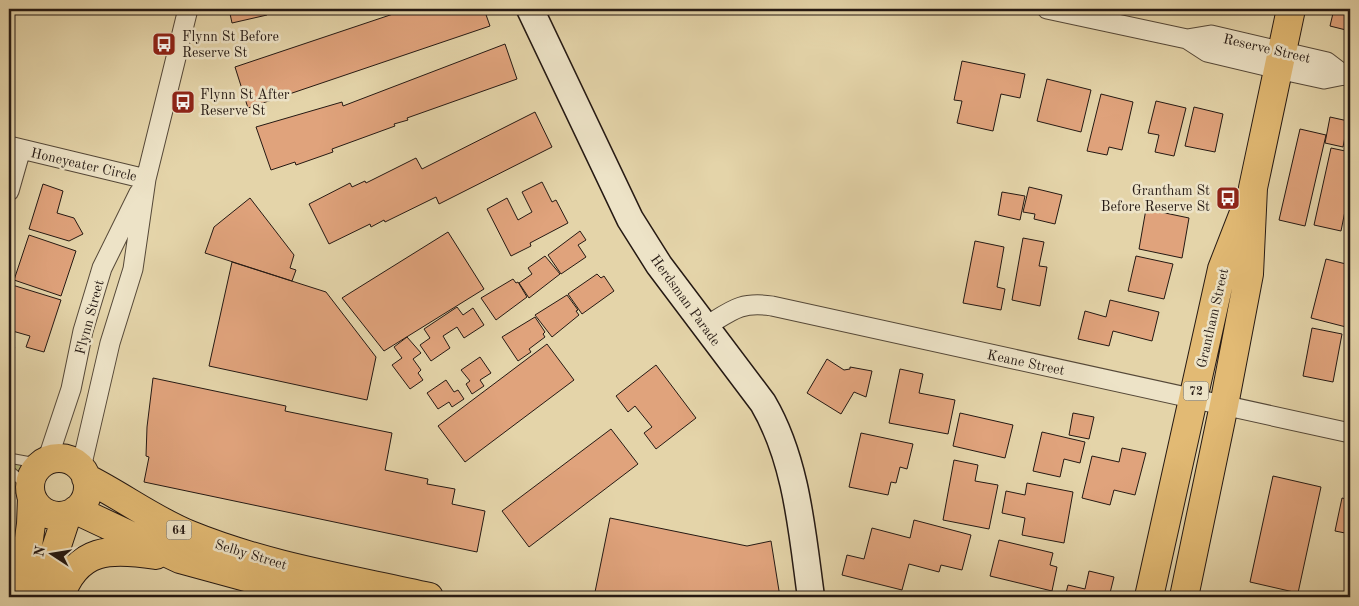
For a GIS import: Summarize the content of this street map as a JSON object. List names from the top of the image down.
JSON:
{
  "streets": {
    "main road": [
      "Herdsman Parade",
      "Grantham Street",
      "72",
      "64",
      "Selby Street"
    ],
    "street": [
      "Reserve Street",
      "Honeyeater Circle",
      "Flynn Street",
      "Keane Street"
    ]
  },
  "crossings": [
    ["Reserve Street", "Grantham Street"],
    ["Honeyeater Circle", "Flynn Street"],
    ["Herdsman Parade", "Keane Street"],
    ["Flynn Street", "64"],
    ["Flynn Street", "Selby Street"],
    ["Grantham Street", "Keane Street"],
    ["64", "Selby Street"]
  ],
  "places": {
    "bus stop": ["Flynn St Before Reserve St", "Flynn St After Reserve St", "Grantham St Before Reserve St"]
  },
  "north": "left"
}
